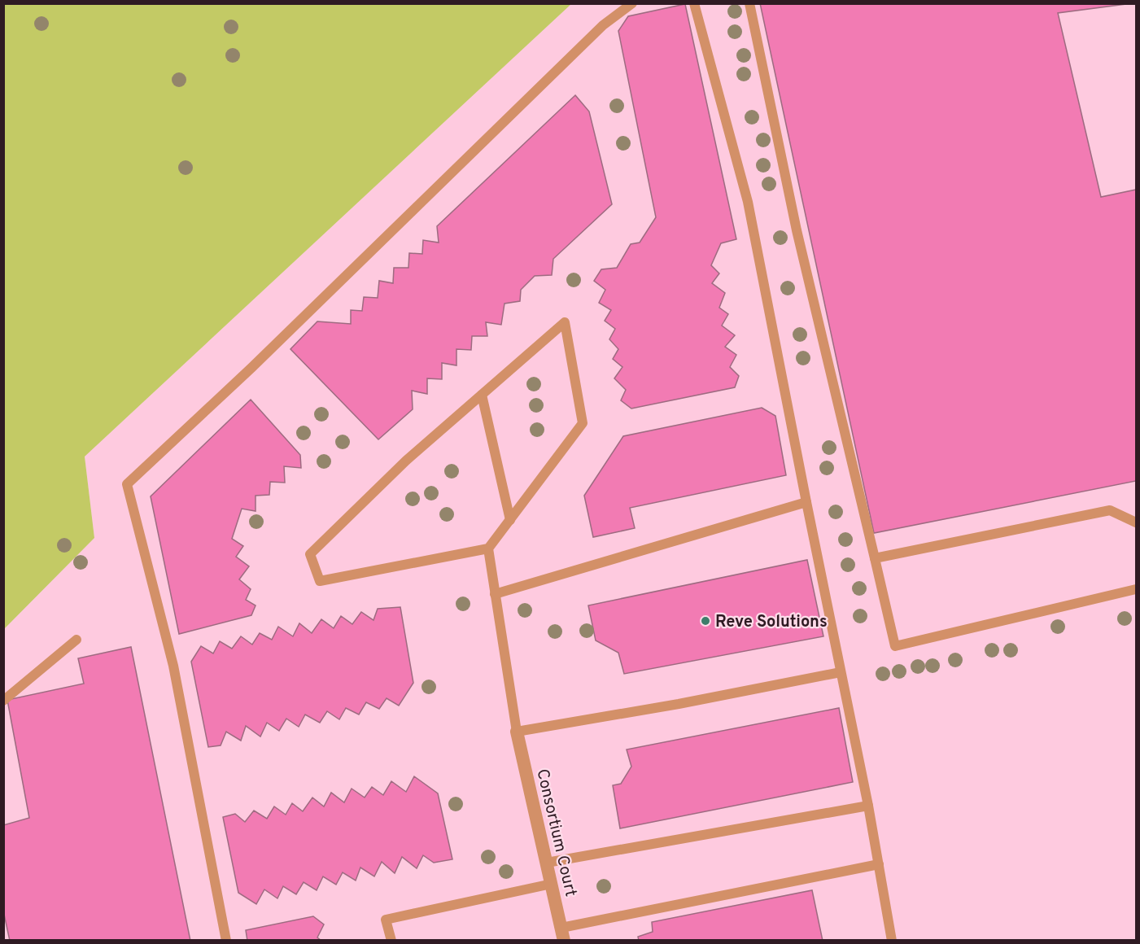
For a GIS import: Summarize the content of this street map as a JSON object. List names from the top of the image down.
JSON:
{
  "streets": {
    "street": ["Consortium Court"]
  },
  "places": ["Reve Solutions"]
}
